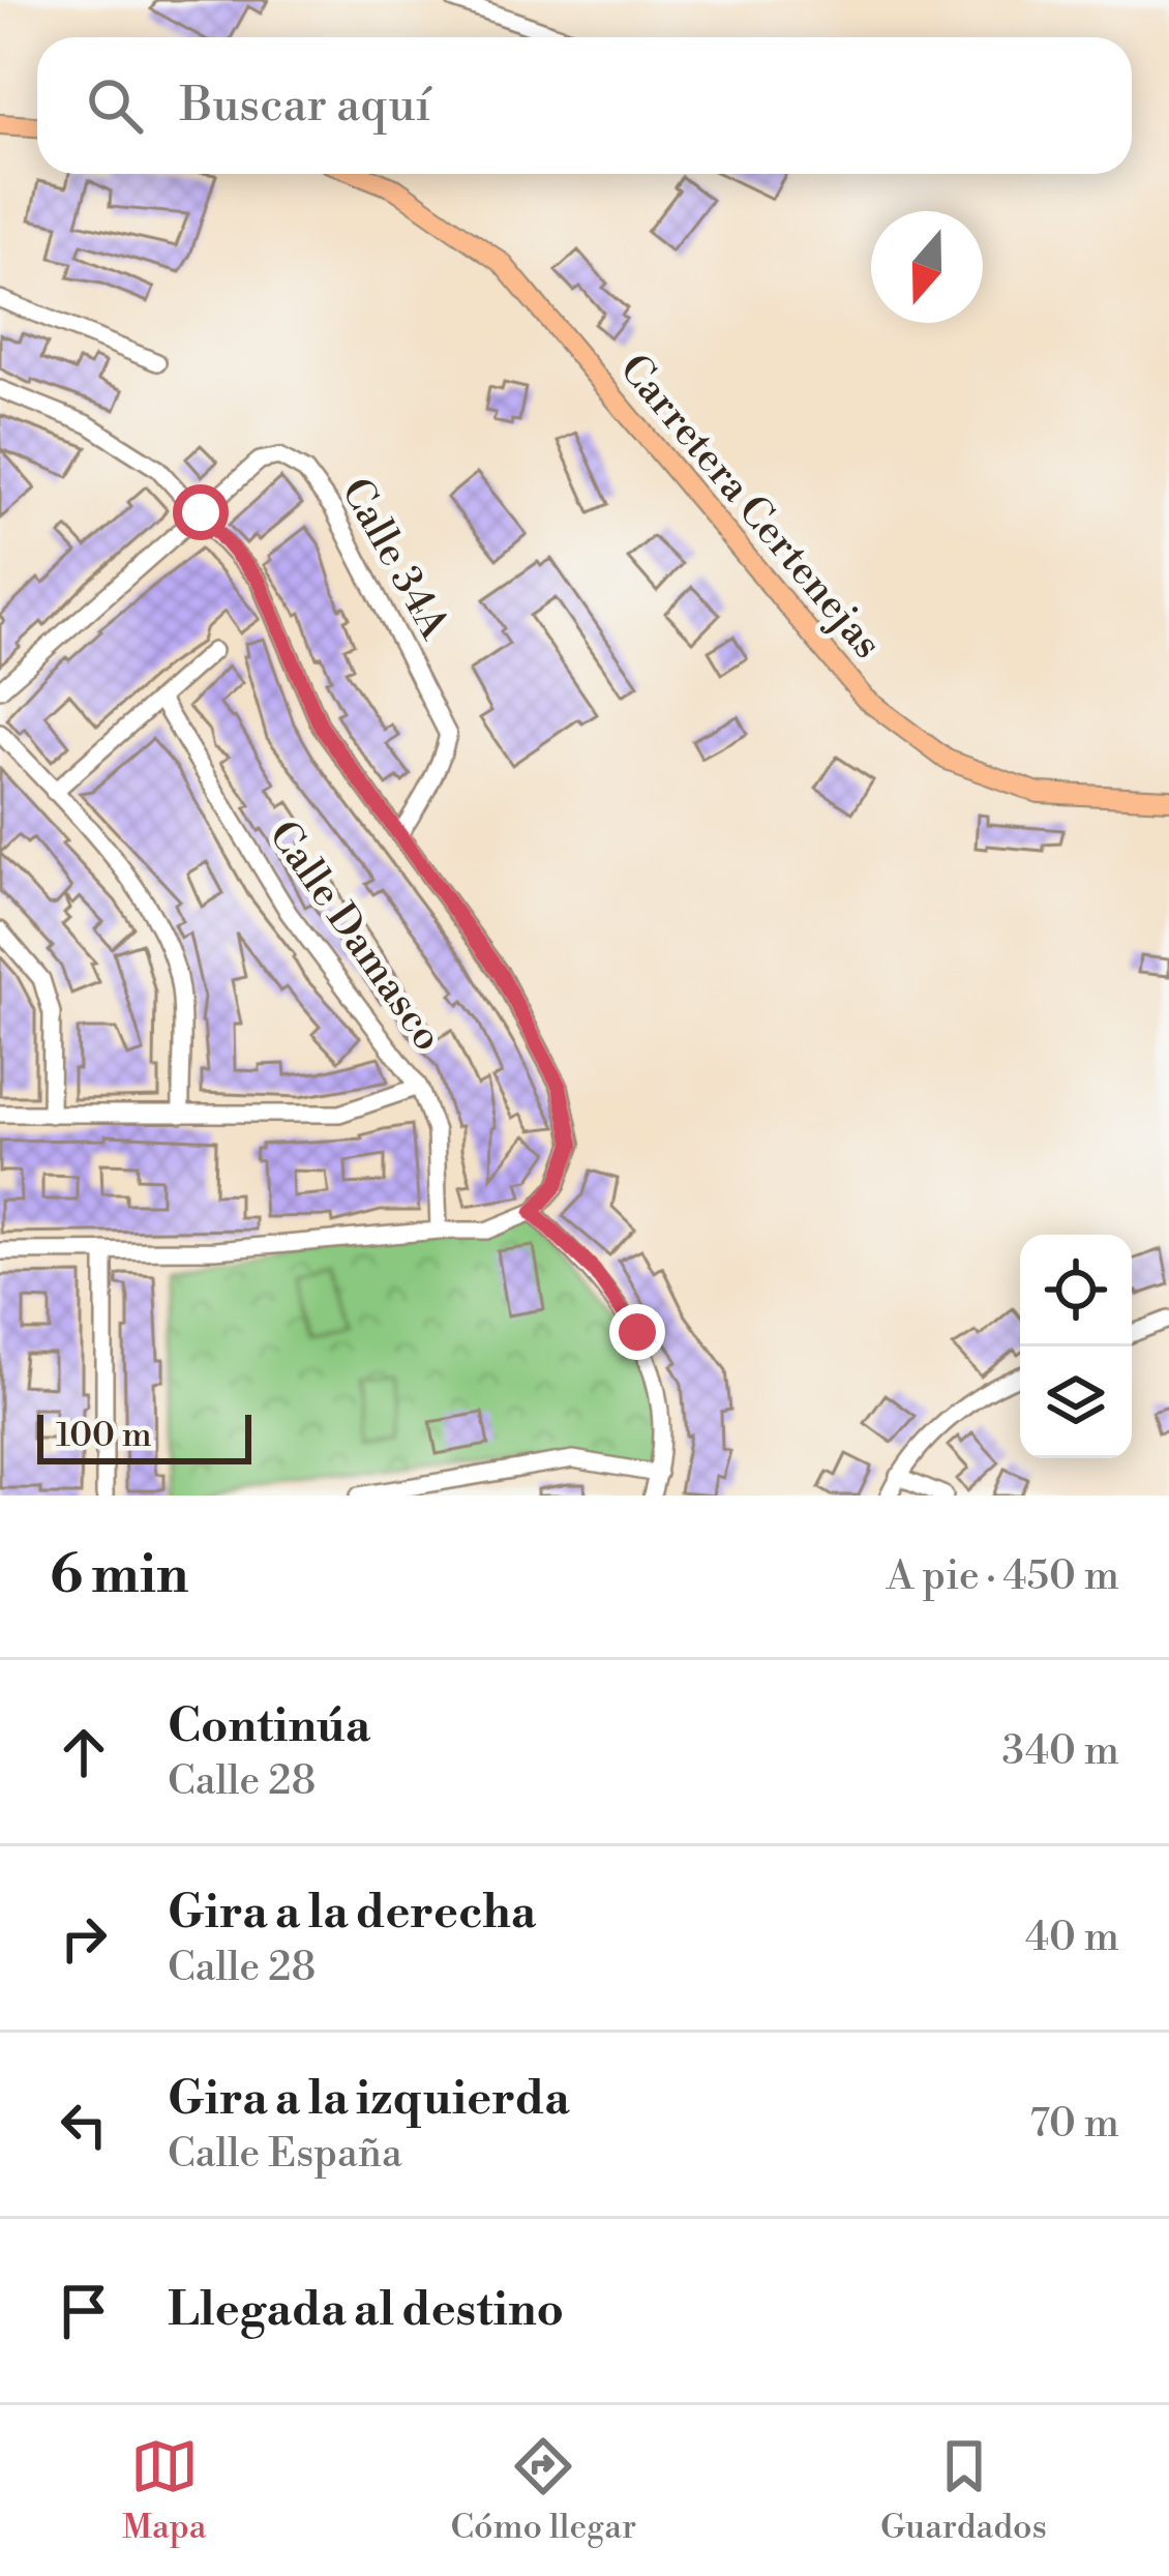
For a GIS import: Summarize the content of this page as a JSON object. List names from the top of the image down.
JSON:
{
  "streets": {
    "main road": ["Carretera Certenejas"],
    "street": ["Calle 34A", "Calle Damasco"]
  },
  "scale_bar": "100 m",
  "north": "bottom",
  "page": {
    "search": "Buscar aquí",
    "scale": "100 m",
    "heading": ["6 min", "A pie · 450 m"],
    "list": [
      ["Continúa", "Calle 28", "340 m"],
      ["Gira a la derecha", "Calle 28", "40 m"],
      ["Gira a la izquierda", "Calle España", "70 m"],
      "Llegada al destino"
    ],
    "nav": ["Mapa", "Cómo llegar", "Guardados"]
  }
}
